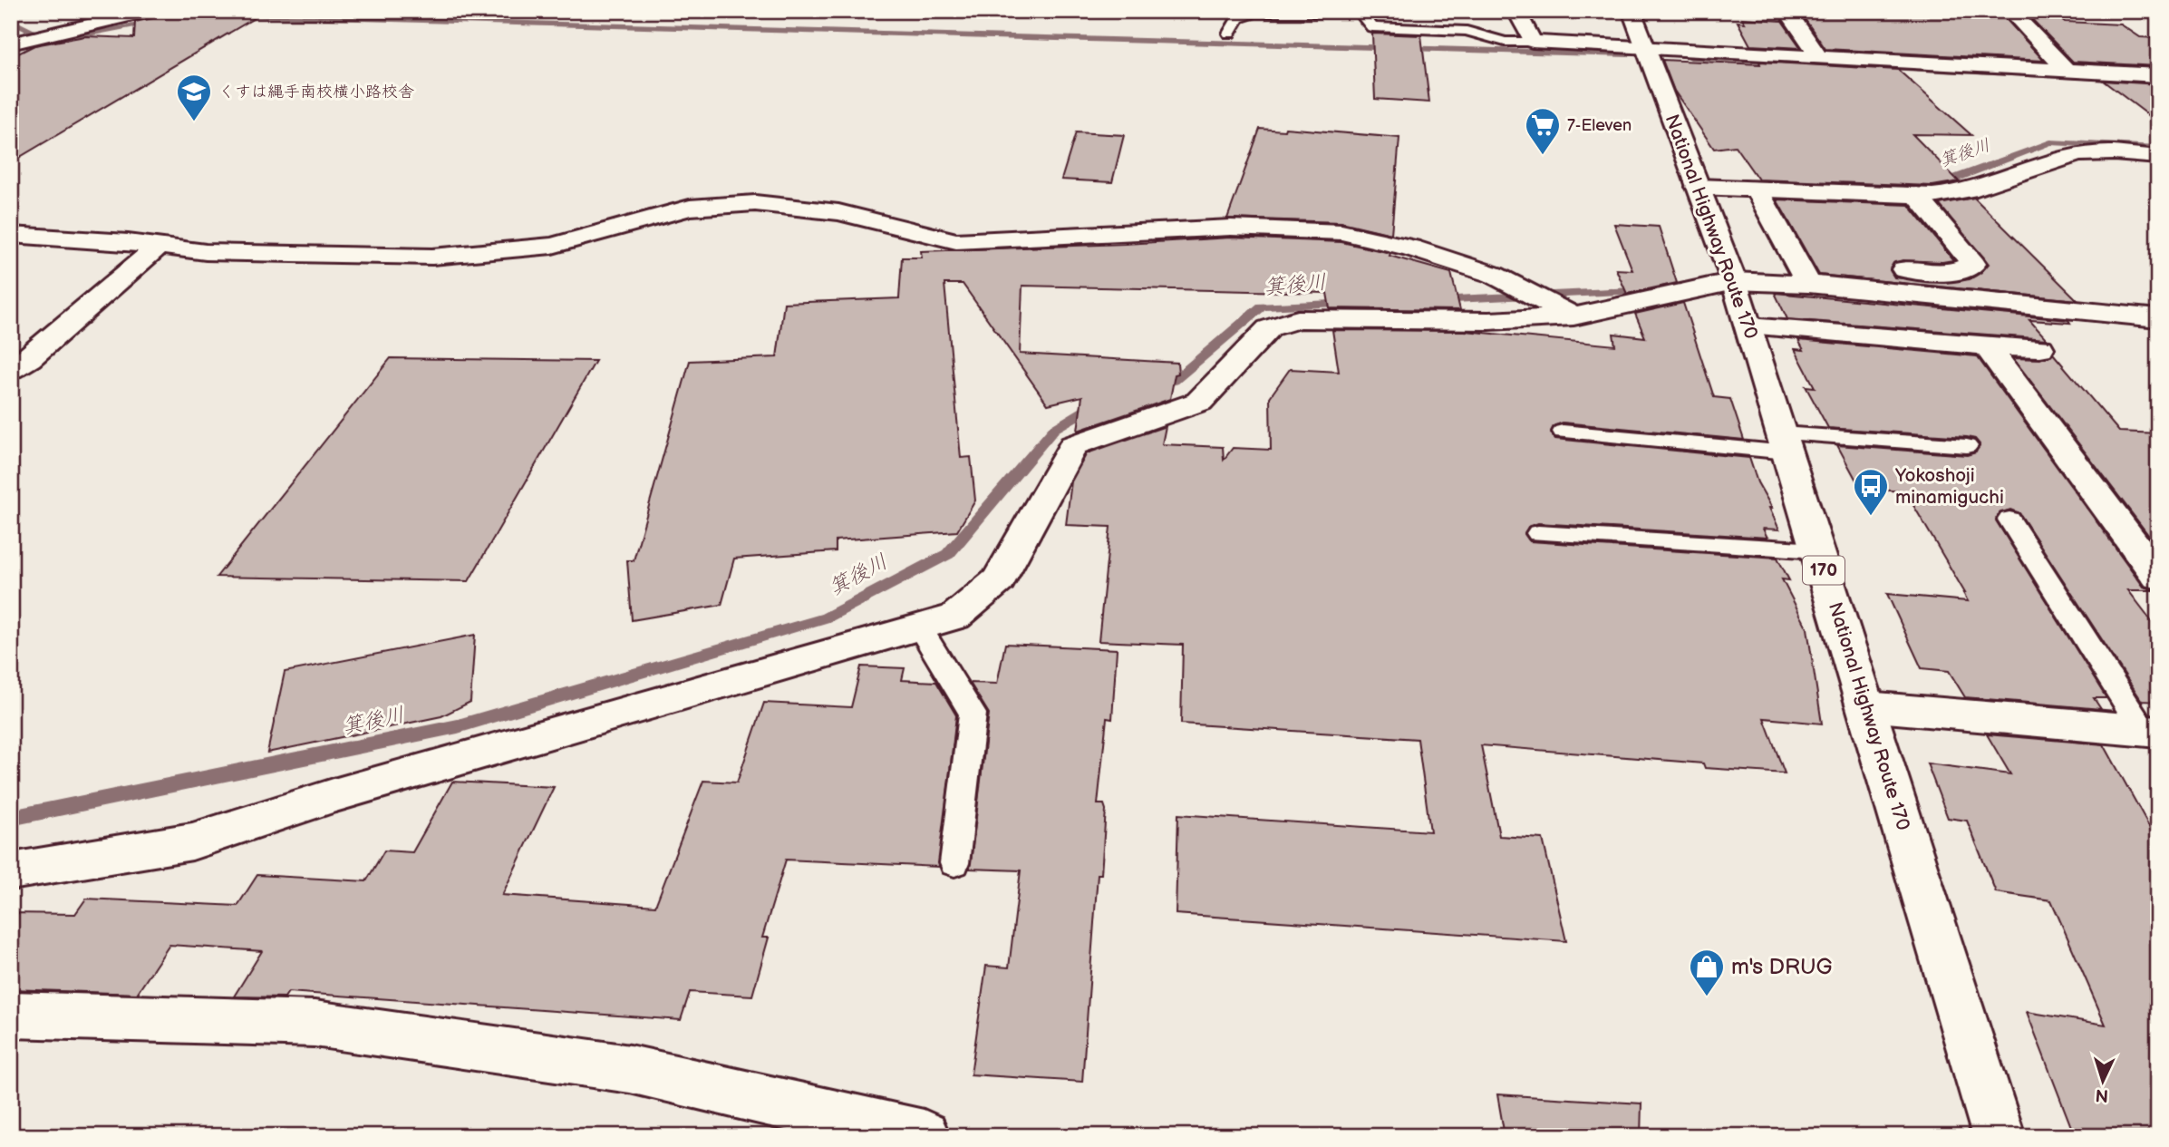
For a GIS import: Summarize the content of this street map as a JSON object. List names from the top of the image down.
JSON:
{
  "streets": {
    "main road": ["National Highway Route 170", "170"]
  },
  "water": ["箕後川"],
  "places": {
    "school or university": ["くすは縄手南校横小路校舎"],
    "supermarket": ["7-Eleven"],
    "bus stop": ["Yokoshoji minamiguchi"],
    "shop": ["m's DRUG"]
  },
  "north": "bottom"
}
